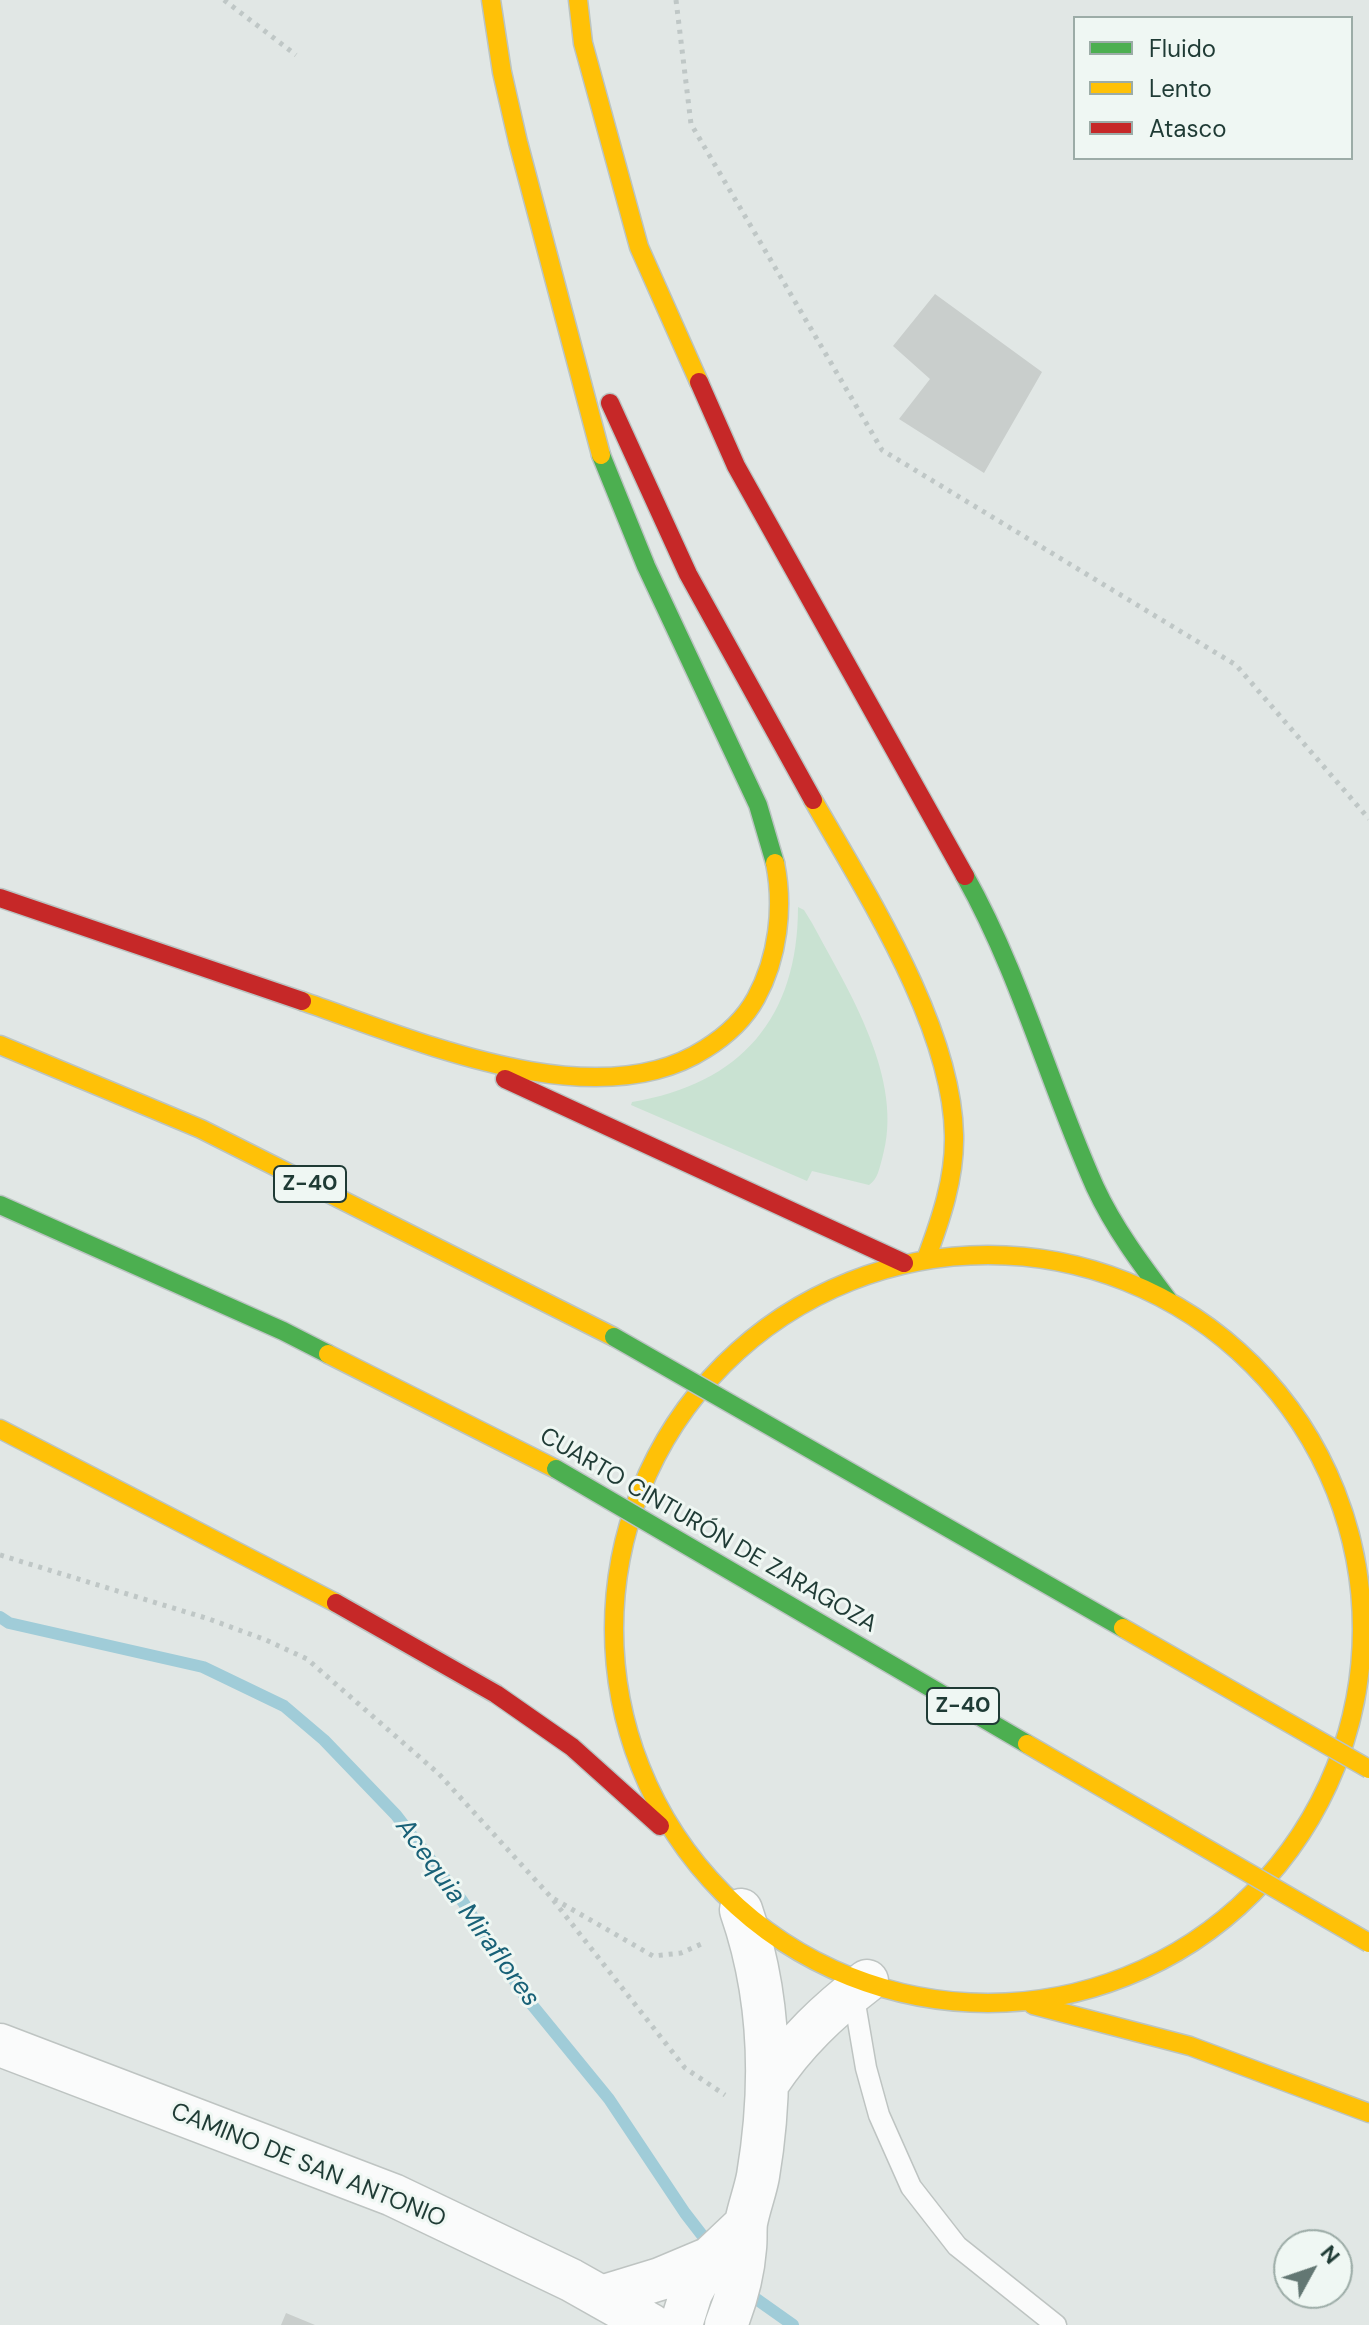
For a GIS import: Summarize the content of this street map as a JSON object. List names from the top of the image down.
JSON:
{
  "streets": {
    "highway": ["Z-40", "CUARTO CINTURÓN DE ZARAGOZA"],
    "street": ["CAMINO DE SAN ANTONIO"]
  },
  "water": ["Acequia Miraflores"],
  "legend": ["Fluido", "Lento", "Atasco"],
  "north": "top right"
}
